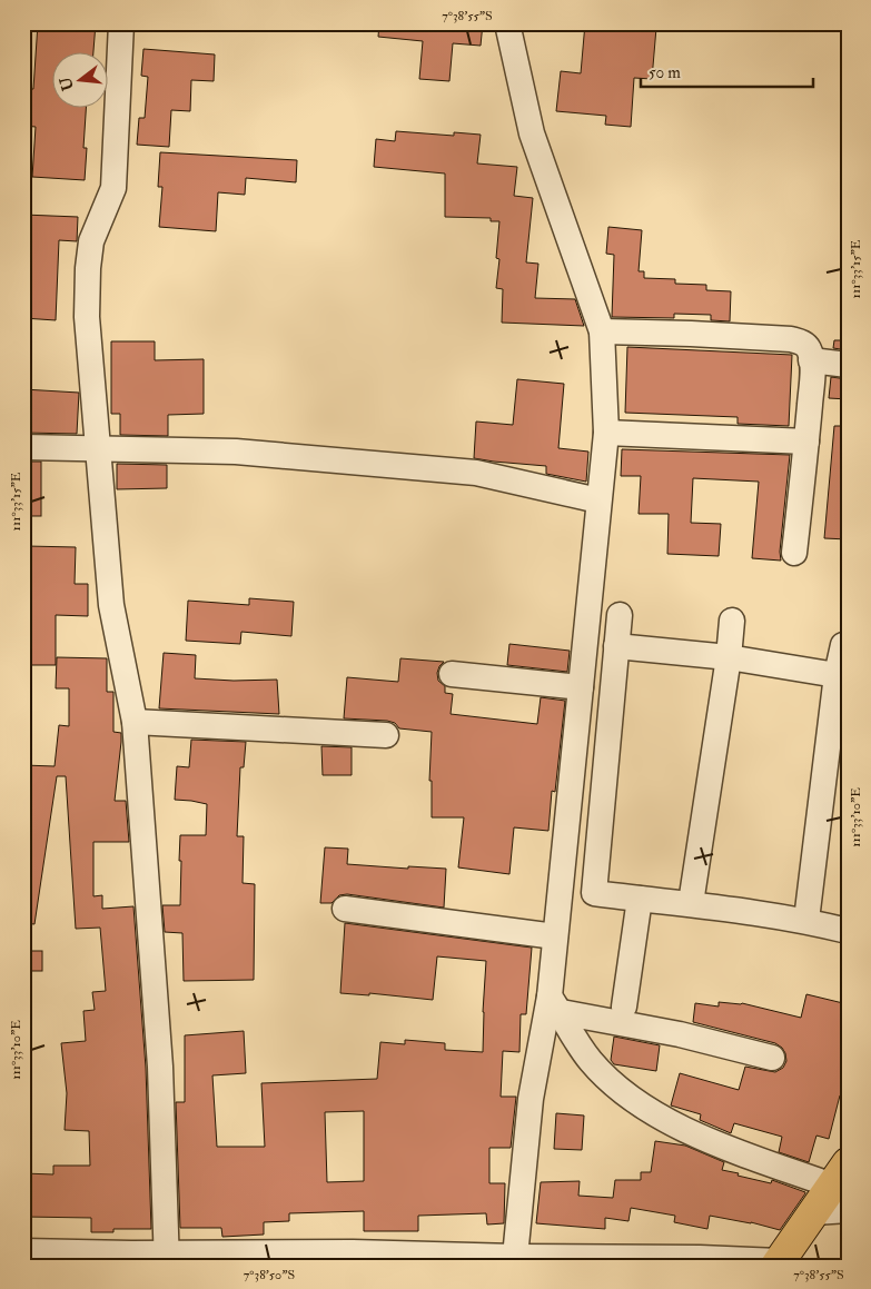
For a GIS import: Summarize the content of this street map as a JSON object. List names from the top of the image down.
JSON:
{
  "scale_bar": "50 m",
  "north": "left",
  "coordinates": [
    "7°38'55\"S",
    "111°33'15\"E",
    "111°33'10\"E",
    "7°38'50\"S"
  ]
}
